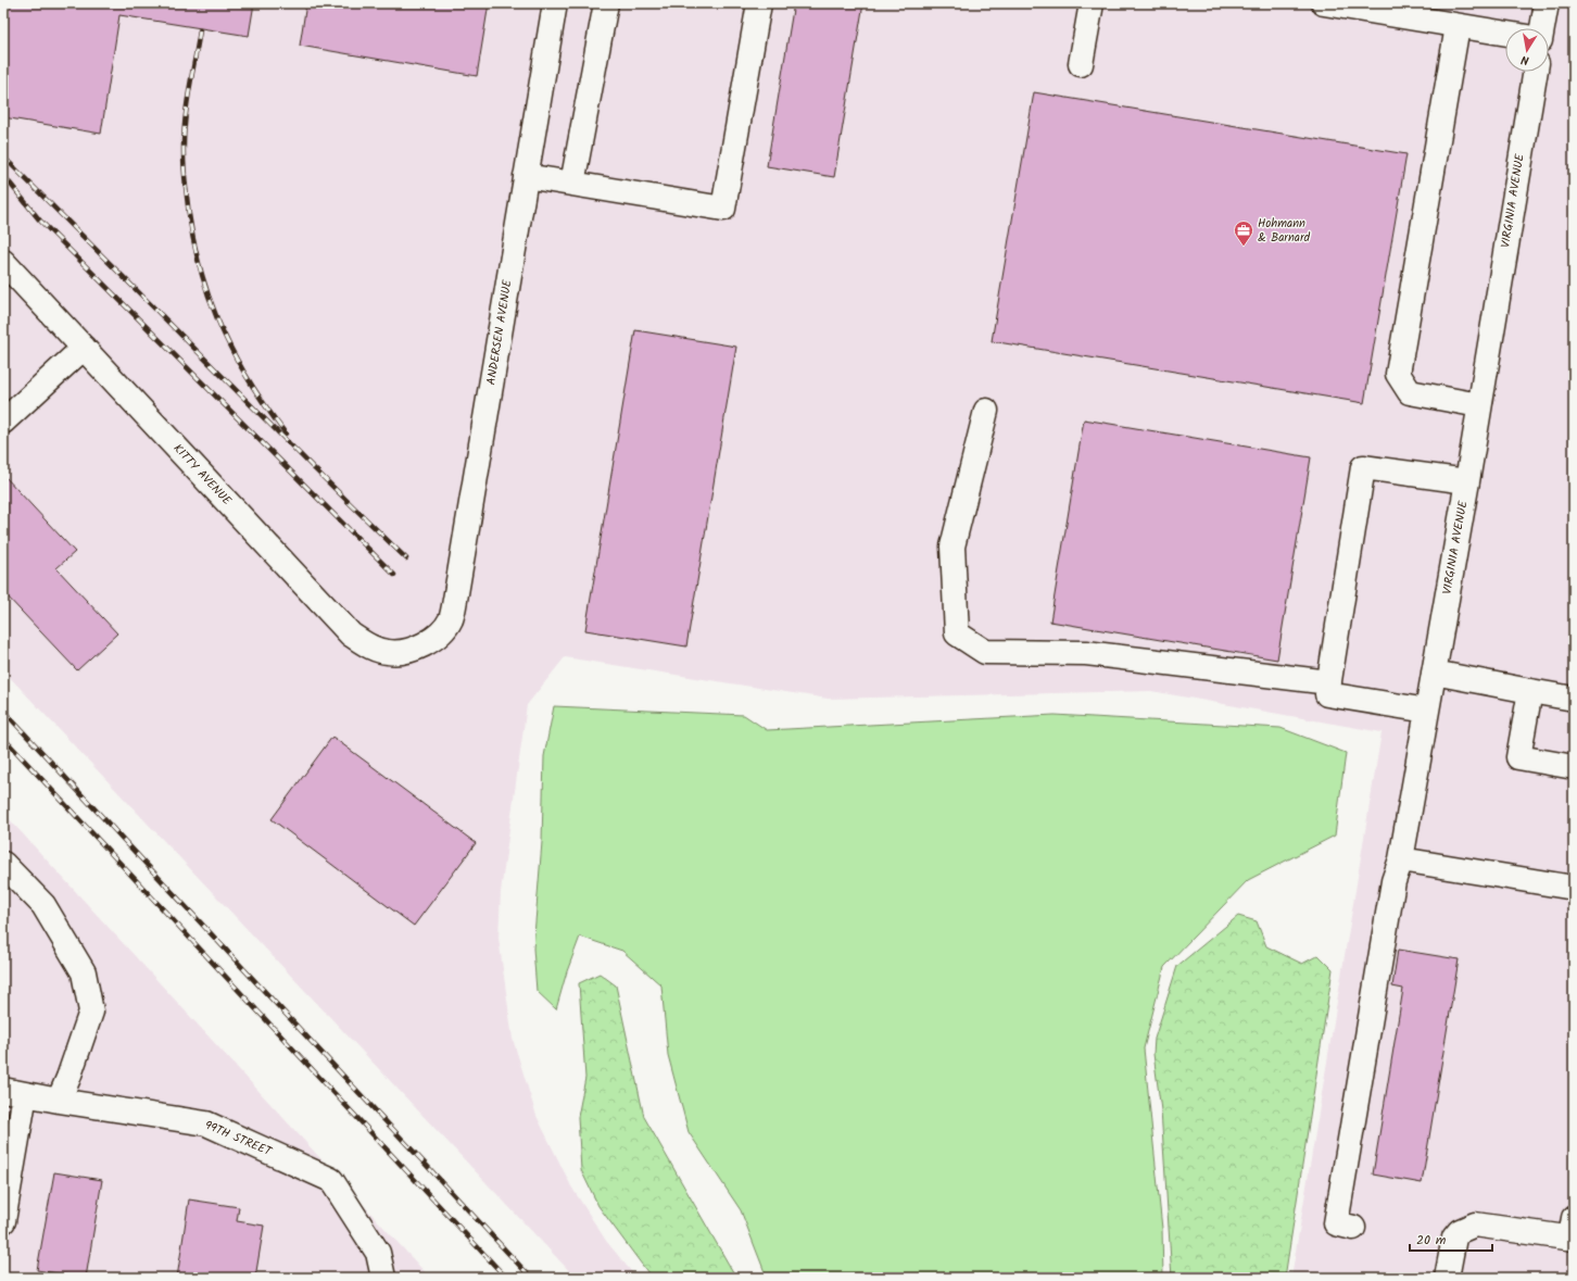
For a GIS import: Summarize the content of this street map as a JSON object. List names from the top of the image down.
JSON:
{
  "streets": {
    "street": [
      "VIRGINIA AVENUE",
      "ANDERSEN AVENUE",
      "KITTY AVENUE",
      "99TH STREET"
    ]
  },
  "crossings": [
    ["ANDERSEN AVENUE", "KITTY AVENUE"]
  ],
  "places": {
    "office": ["Hohmann & Barnard"]
  },
  "scale_bar": "20 m",
  "north": "bottom"
}
